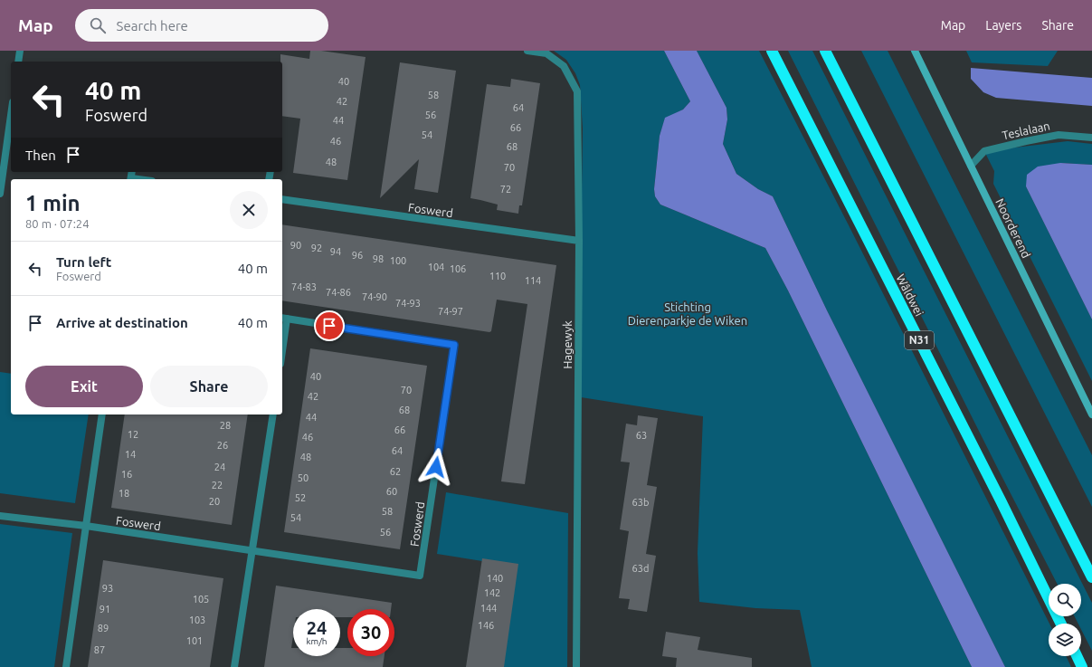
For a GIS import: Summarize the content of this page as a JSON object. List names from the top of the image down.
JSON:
{
  "streets": {
    "highway": ["Wâldwei", "N31"],
    "street": [
      "Teslalaan",
      "Foswerd",
      "Noorderend",
      "Hagewyk"
    ]
  },
  "crossings": [
    ["Teslalaan", "Noorderend"],
    ["Foswerd", "Hagewyk"]
  ],
  "parks": ["Stichting Dierenparkje de Wiken"],
  "house_numbers": [
    "40",
    "58",
    "42",
    "64",
    "56",
    "44",
    "66",
    "54",
    "46",
    "68",
    "48",
    "70",
    "72",
    "90",
    "92",
    "94",
    "96",
    "98",
    "100",
    "104",
    "106",
    "110",
    "114",
    "74-83",
    "74-86",
    "74-90",
    "74-93",
    "74-97",
    "40",
    "70",
    "42",
    "68",
    "44",
    "28",
    "66",
    "12",
    "63",
    "46",
    "26",
    "64",
    "14",
    "48",
    "24",
    "62",
    "16",
    "50",
    "22",
    "60",
    "18",
    "52",
    "20",
    "63b",
    "58",
    "54",
    "56",
    "63d",
    "140",
    "93",
    "142",
    "105",
    "144",
    "91",
    "103",
    "146",
    "89",
    "101",
    "87"
  ],
  "page": {
    "header": "Map",
    "search": "Search here",
    "nav": ["Map", "Layers", "Share"],
    "turn": ["40 m", "Foswerd"],
    "then": "Then",
    "heading": ["1 min", "80 m · 07:24"],
    "list": [
      {
        "name": "Turn left",
        "note": "Foswerd",
        "value": "40 m"
      },
      {
        "name": "Arrive at destination",
        "value": "40 m"
      }
    ],
    "buttons": ["Exit", "Share"],
    "speed": "24 km/h",
    "limit": "30"
  }
}
